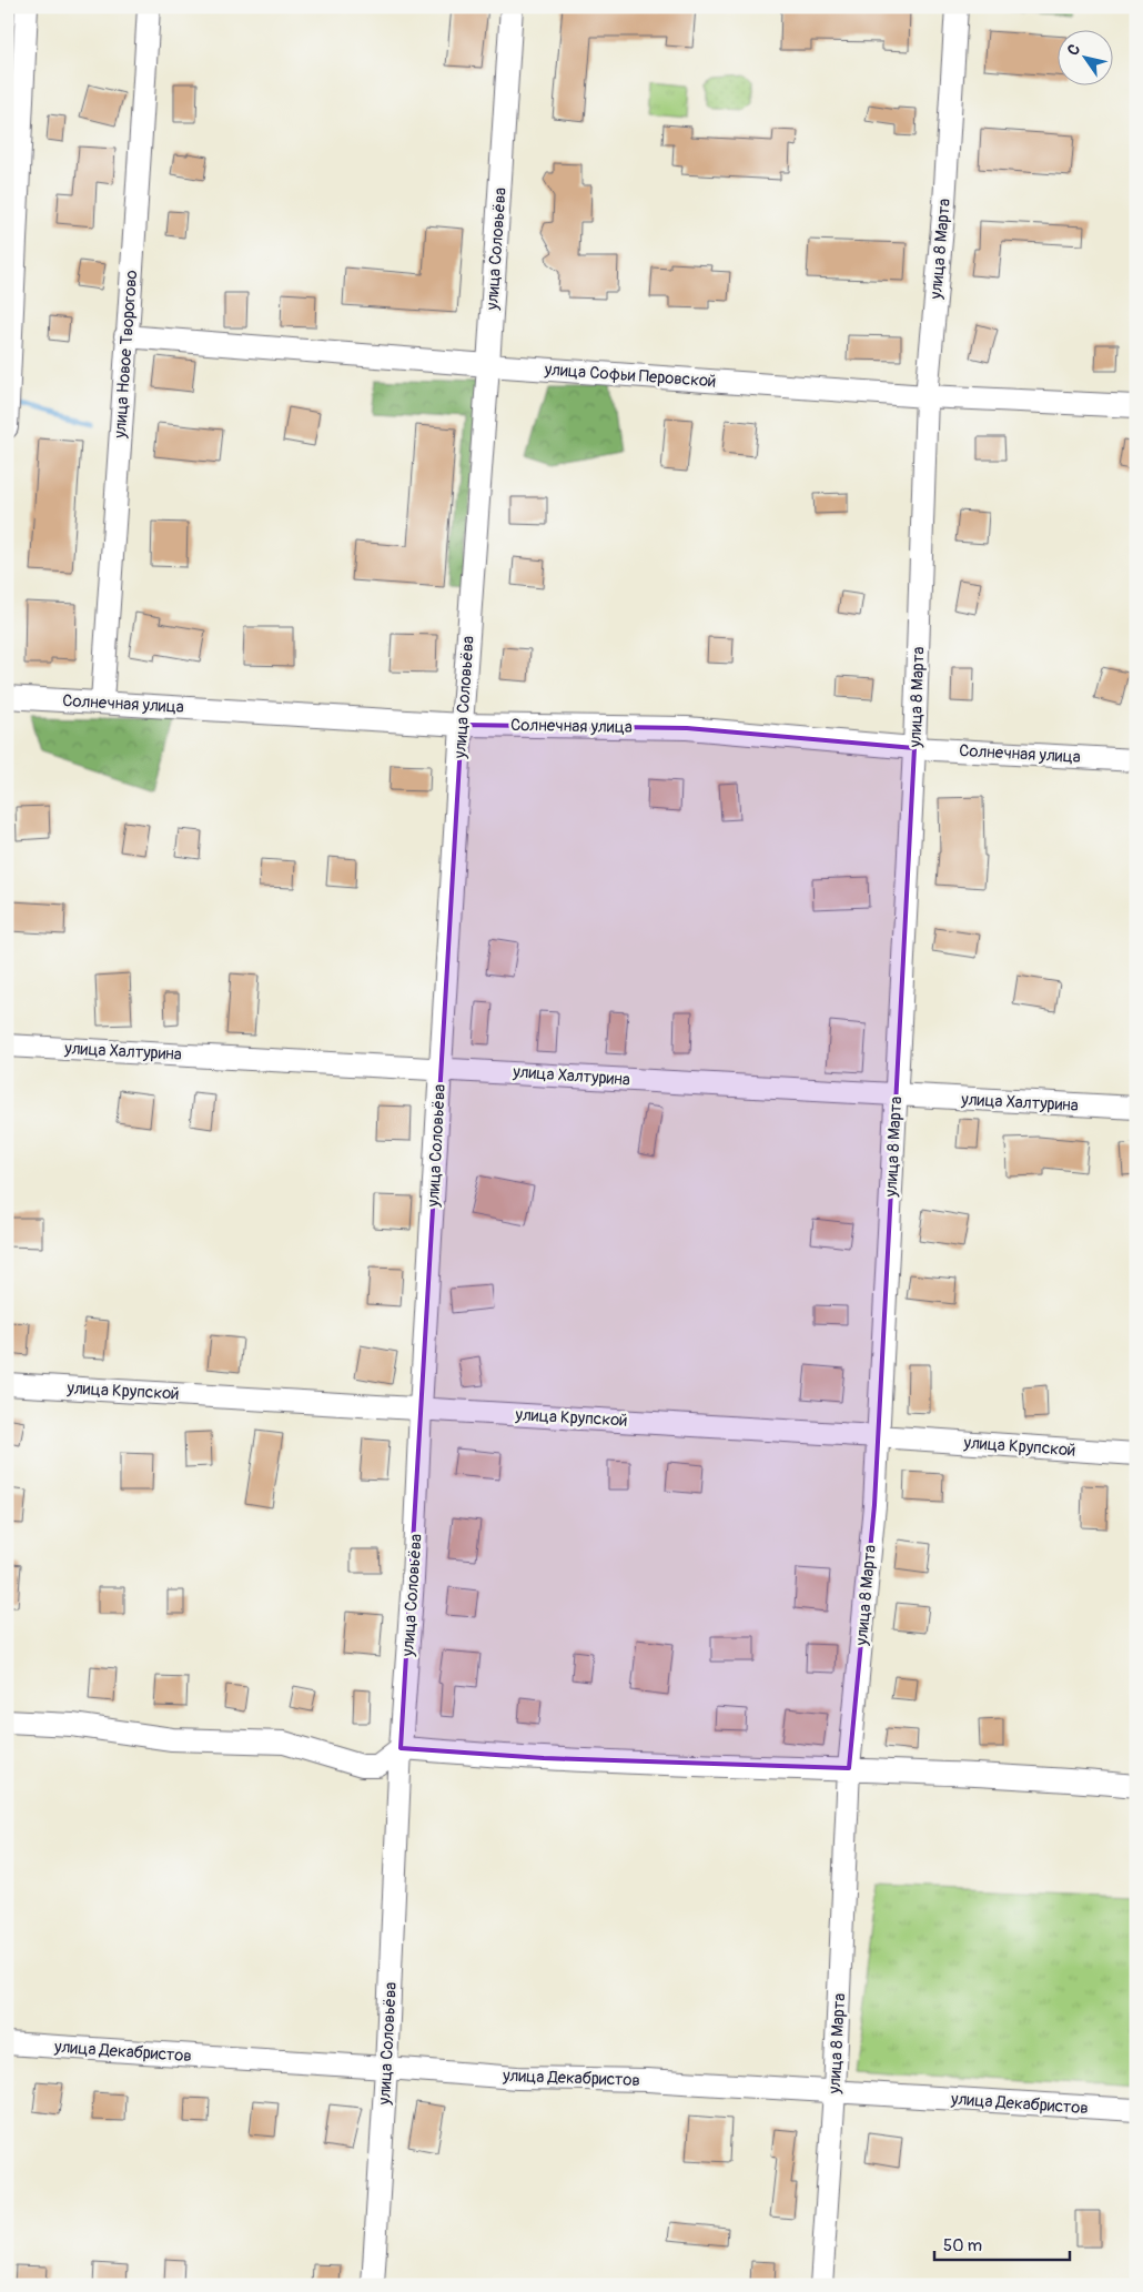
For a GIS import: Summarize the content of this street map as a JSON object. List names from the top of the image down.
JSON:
{
  "streets": {
    "street": [
      "улица Соловьёва",
      "улица 8 Марта",
      "улица Новое Творогово",
      "улица Софьи Перовской",
      "Солнечная улица",
      "улица Халтурина",
      "улица Крупской",
      "улица Декабристов"
    ]
  },
  "crossings": [
    ["улица Соловьёва", "улица Софьи Перовской"],
    ["улица Соловьёва", "Солнечная улица"],
    ["улица Соловьёва", "улица Халтурина"],
    ["улица Соловьёва", "улица Крупской"],
    ["улица Соловьёва", "улица Декабристов"],
    ["улица 8 Марта", "улица Софьи Перовской"],
    ["улица 8 Марта", "Солнечная улица"],
    ["улица 8 Марта", "улица Халтурина"],
    ["улица 8 Марта", "улица Крупской"],
    ["улица 8 Марта", "улица Декабристов"],
    ["улица Новое Творогово", "улица Софьи Перовской"],
    ["улица Новое Творогово", "Солнечная улица"]
  ],
  "scale_bar": "50 m",
  "north": "top left"
}
